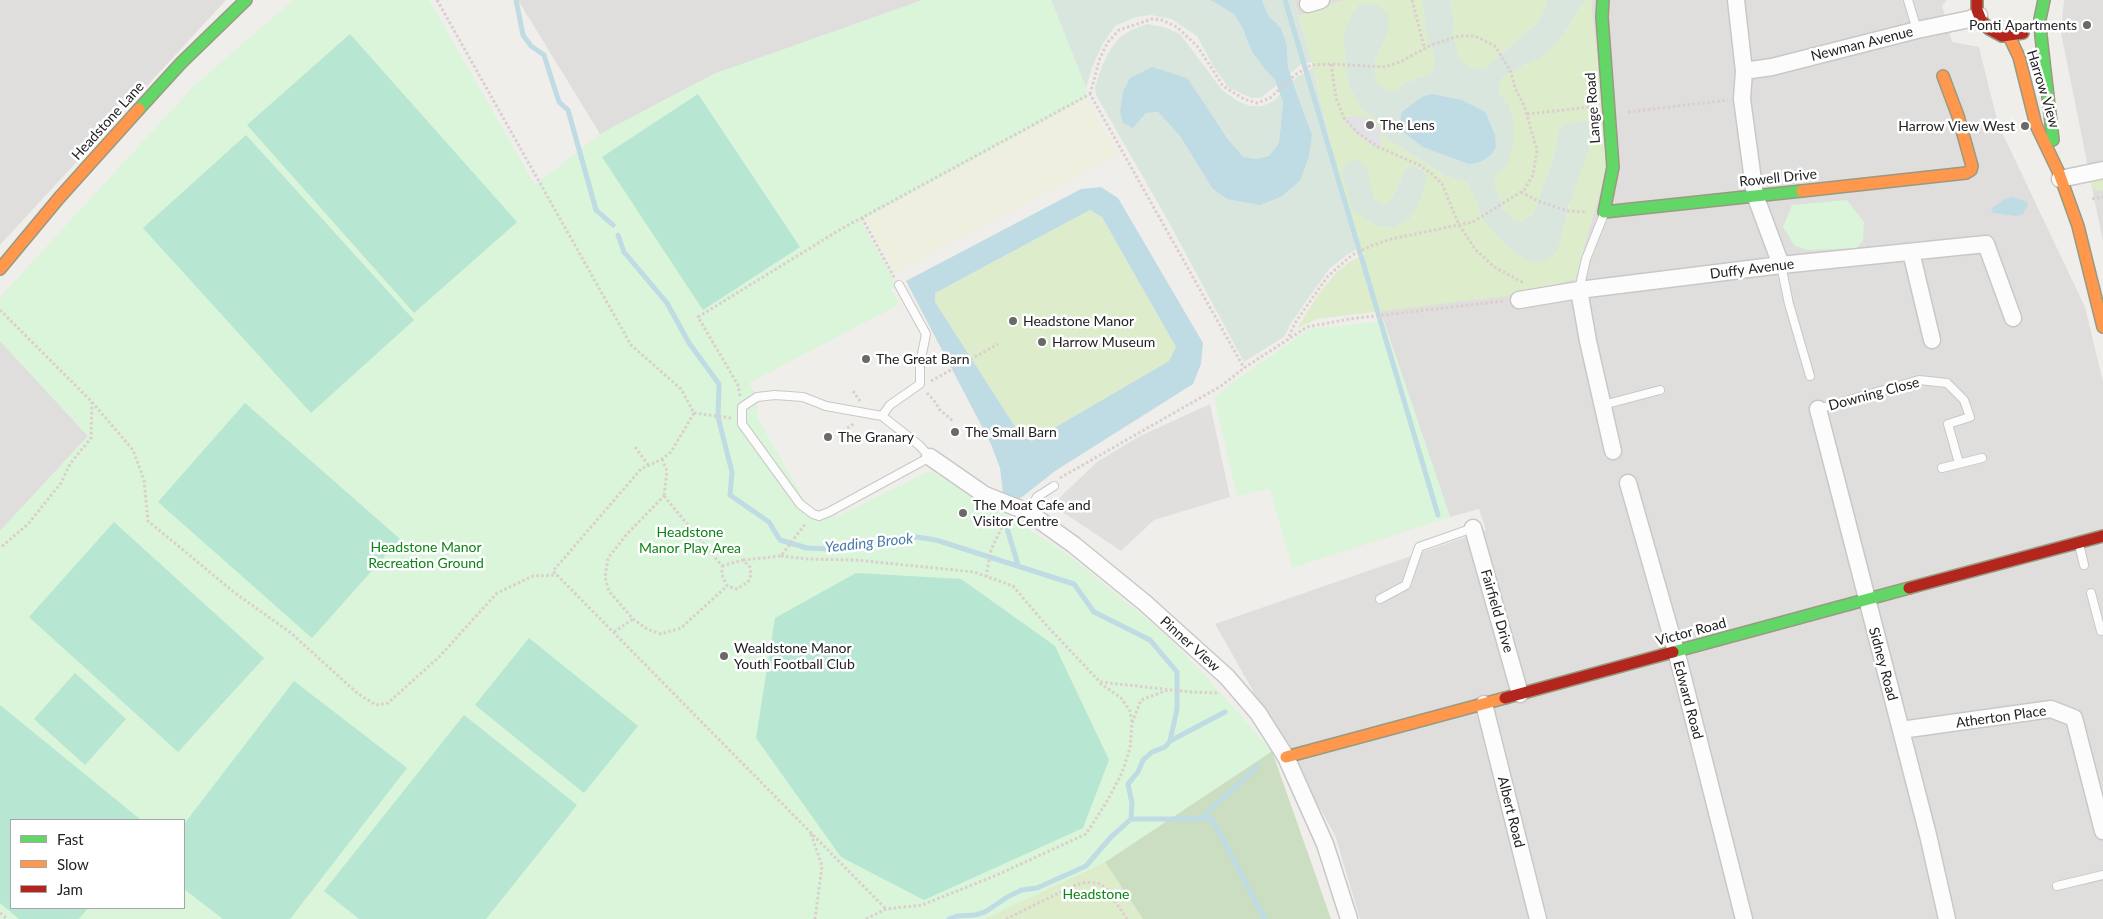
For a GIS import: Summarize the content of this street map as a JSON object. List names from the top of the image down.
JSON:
{
  "streets": {
    "street": [
      "Newman Avenue",
      "Harrow View",
      "Lange Road",
      "Headstone Lane",
      "Rowell Drive",
      "Duffy Avenue",
      "Fairfield Drive",
      "Victor Road",
      "Pinner View",
      "Sidney Road",
      "Edward Road",
      "Atherton Place",
      "Albert Road"
    ],
    "lane": ["Downing Close"]
  },
  "crossings": [
    ["Lange Road", "Rowell Drive"],
    ["Downing Close", "Sidney Road"],
    ["Fairfield Drive", "Victor Road"],
    ["Victor Road", "Pinner View"],
    ["Victor Road", "Sidney Road"],
    ["Victor Road", "Edward Road"],
    ["Victor Road", "Albert Road"],
    ["Sidney Road", "Atherton Place"]
  ],
  "water": ["Yeading Brook"],
  "parks": ["Headstone Manor Play Area", "Headstone Manor Recreation Ground", "Headstone"],
  "places": [
    "Ponti Apartments",
    "The Lens",
    "Harrow View West",
    "Headstone Manor",
    "Harrow Museum",
    "The Great Barn",
    "The Small Barn",
    "The Granary",
    "The Moat Cafe and Visitor Centre",
    "Wealdstone Manor Youth Football Club"
  ],
  "legend": ["Fast", "Slow", "Jam"]
}
